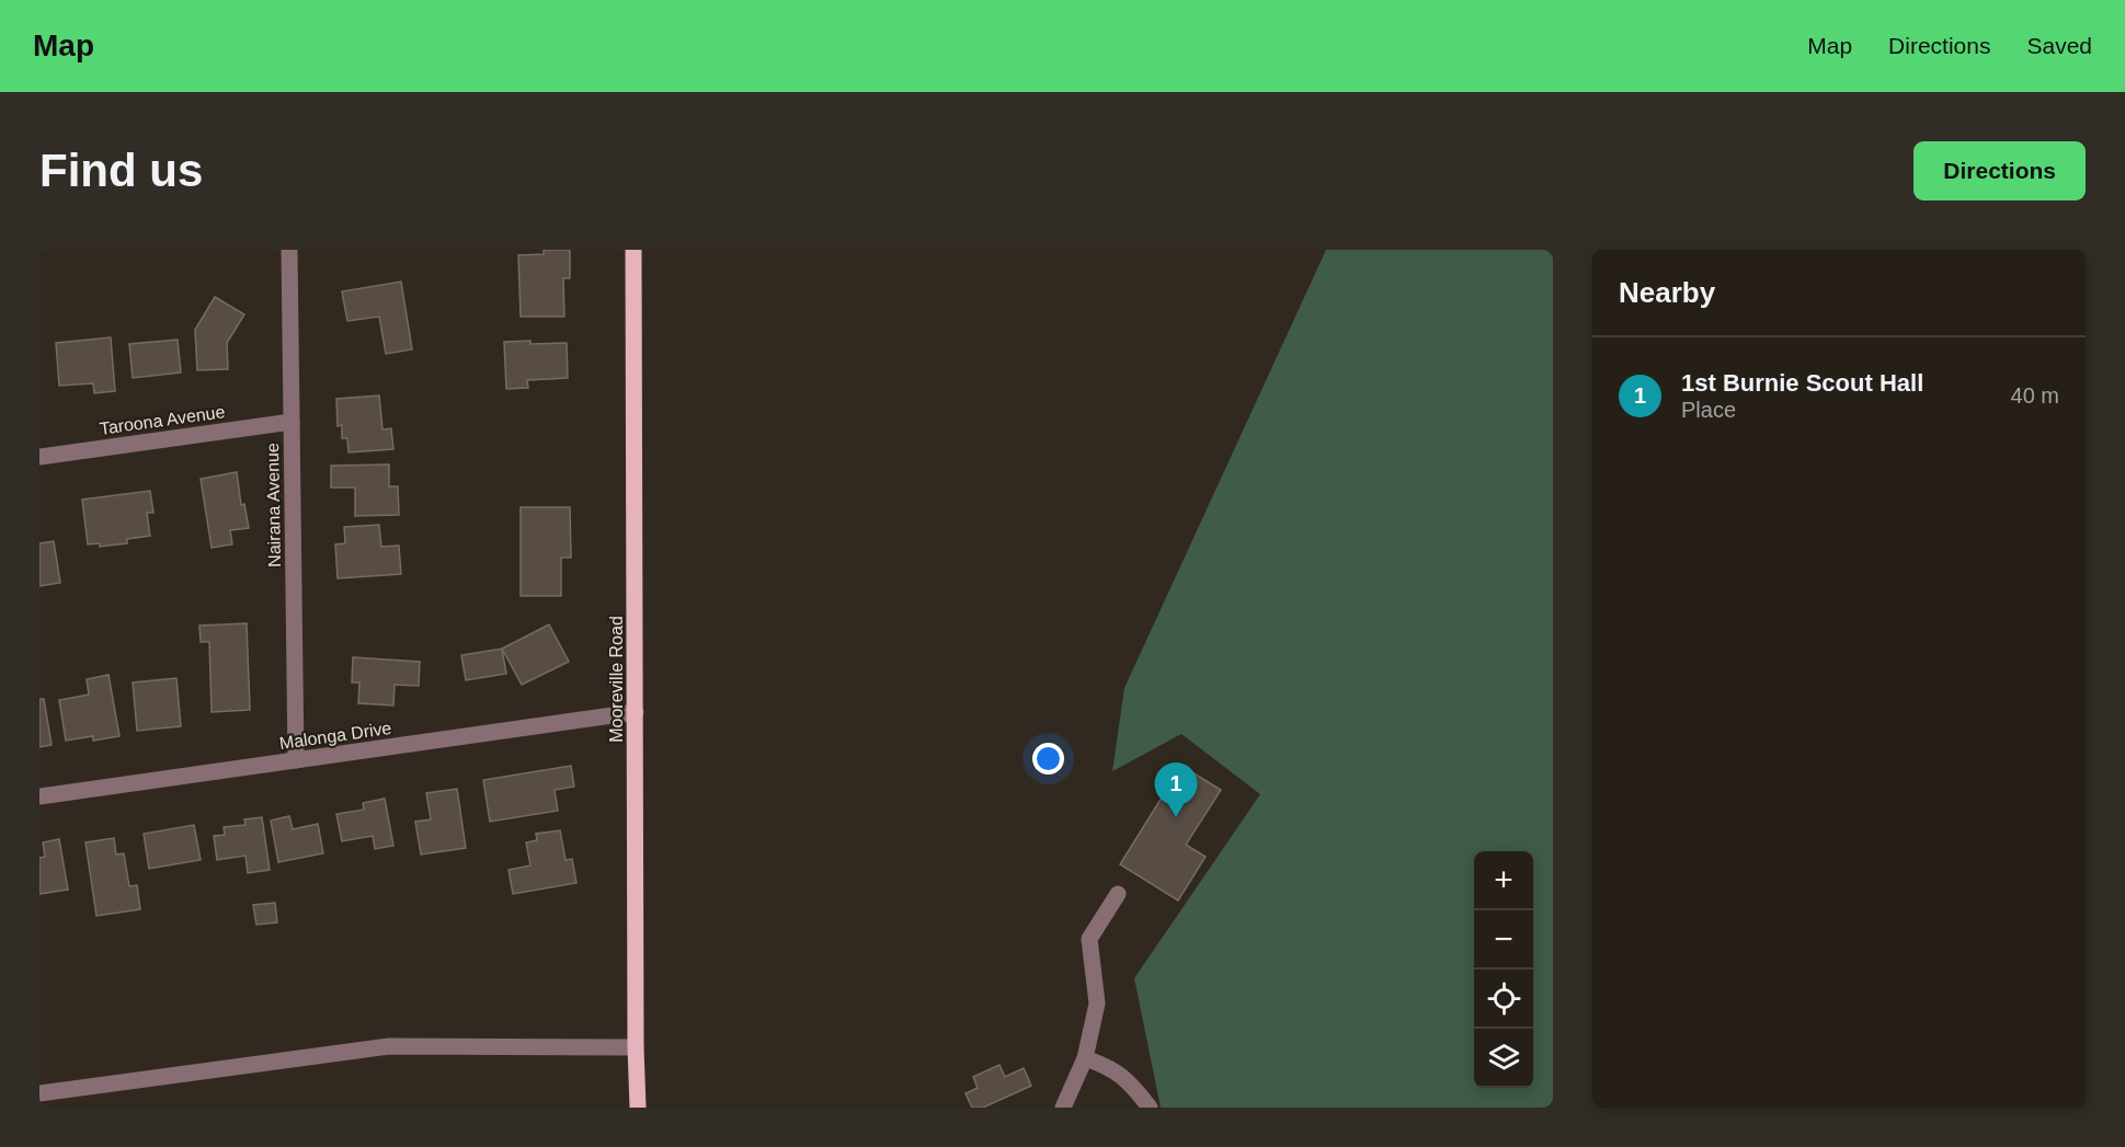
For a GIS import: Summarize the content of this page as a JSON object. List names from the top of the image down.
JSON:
{
  "streets": {
    "main road": ["Mooreville Road"],
    "street": ["Taroona Avenue", "Nairana Avenue", "Malonga Drive"]
  },
  "crossings": [
    ["Taroona Avenue", "Nairana Avenue"],
    ["Nairana Avenue", "Malonga Drive"],
    ["Mooreville Road", "Malonga Drive"]
  ],
  "page": {
    "header": "Map",
    "nav": ["Map", "Directions", "Saved"],
    "buttons": "Directions",
    "title": "Find us",
    "heading": "Nearby",
    "list": [
      {
        "mark": "1",
        "name": "1st Burnie Scout Hall",
        "note": "Place",
        "value": "40 m"
      }
    ],
    "pins": "1",
    "map_buttons": ["+", "−"]
  }
}
